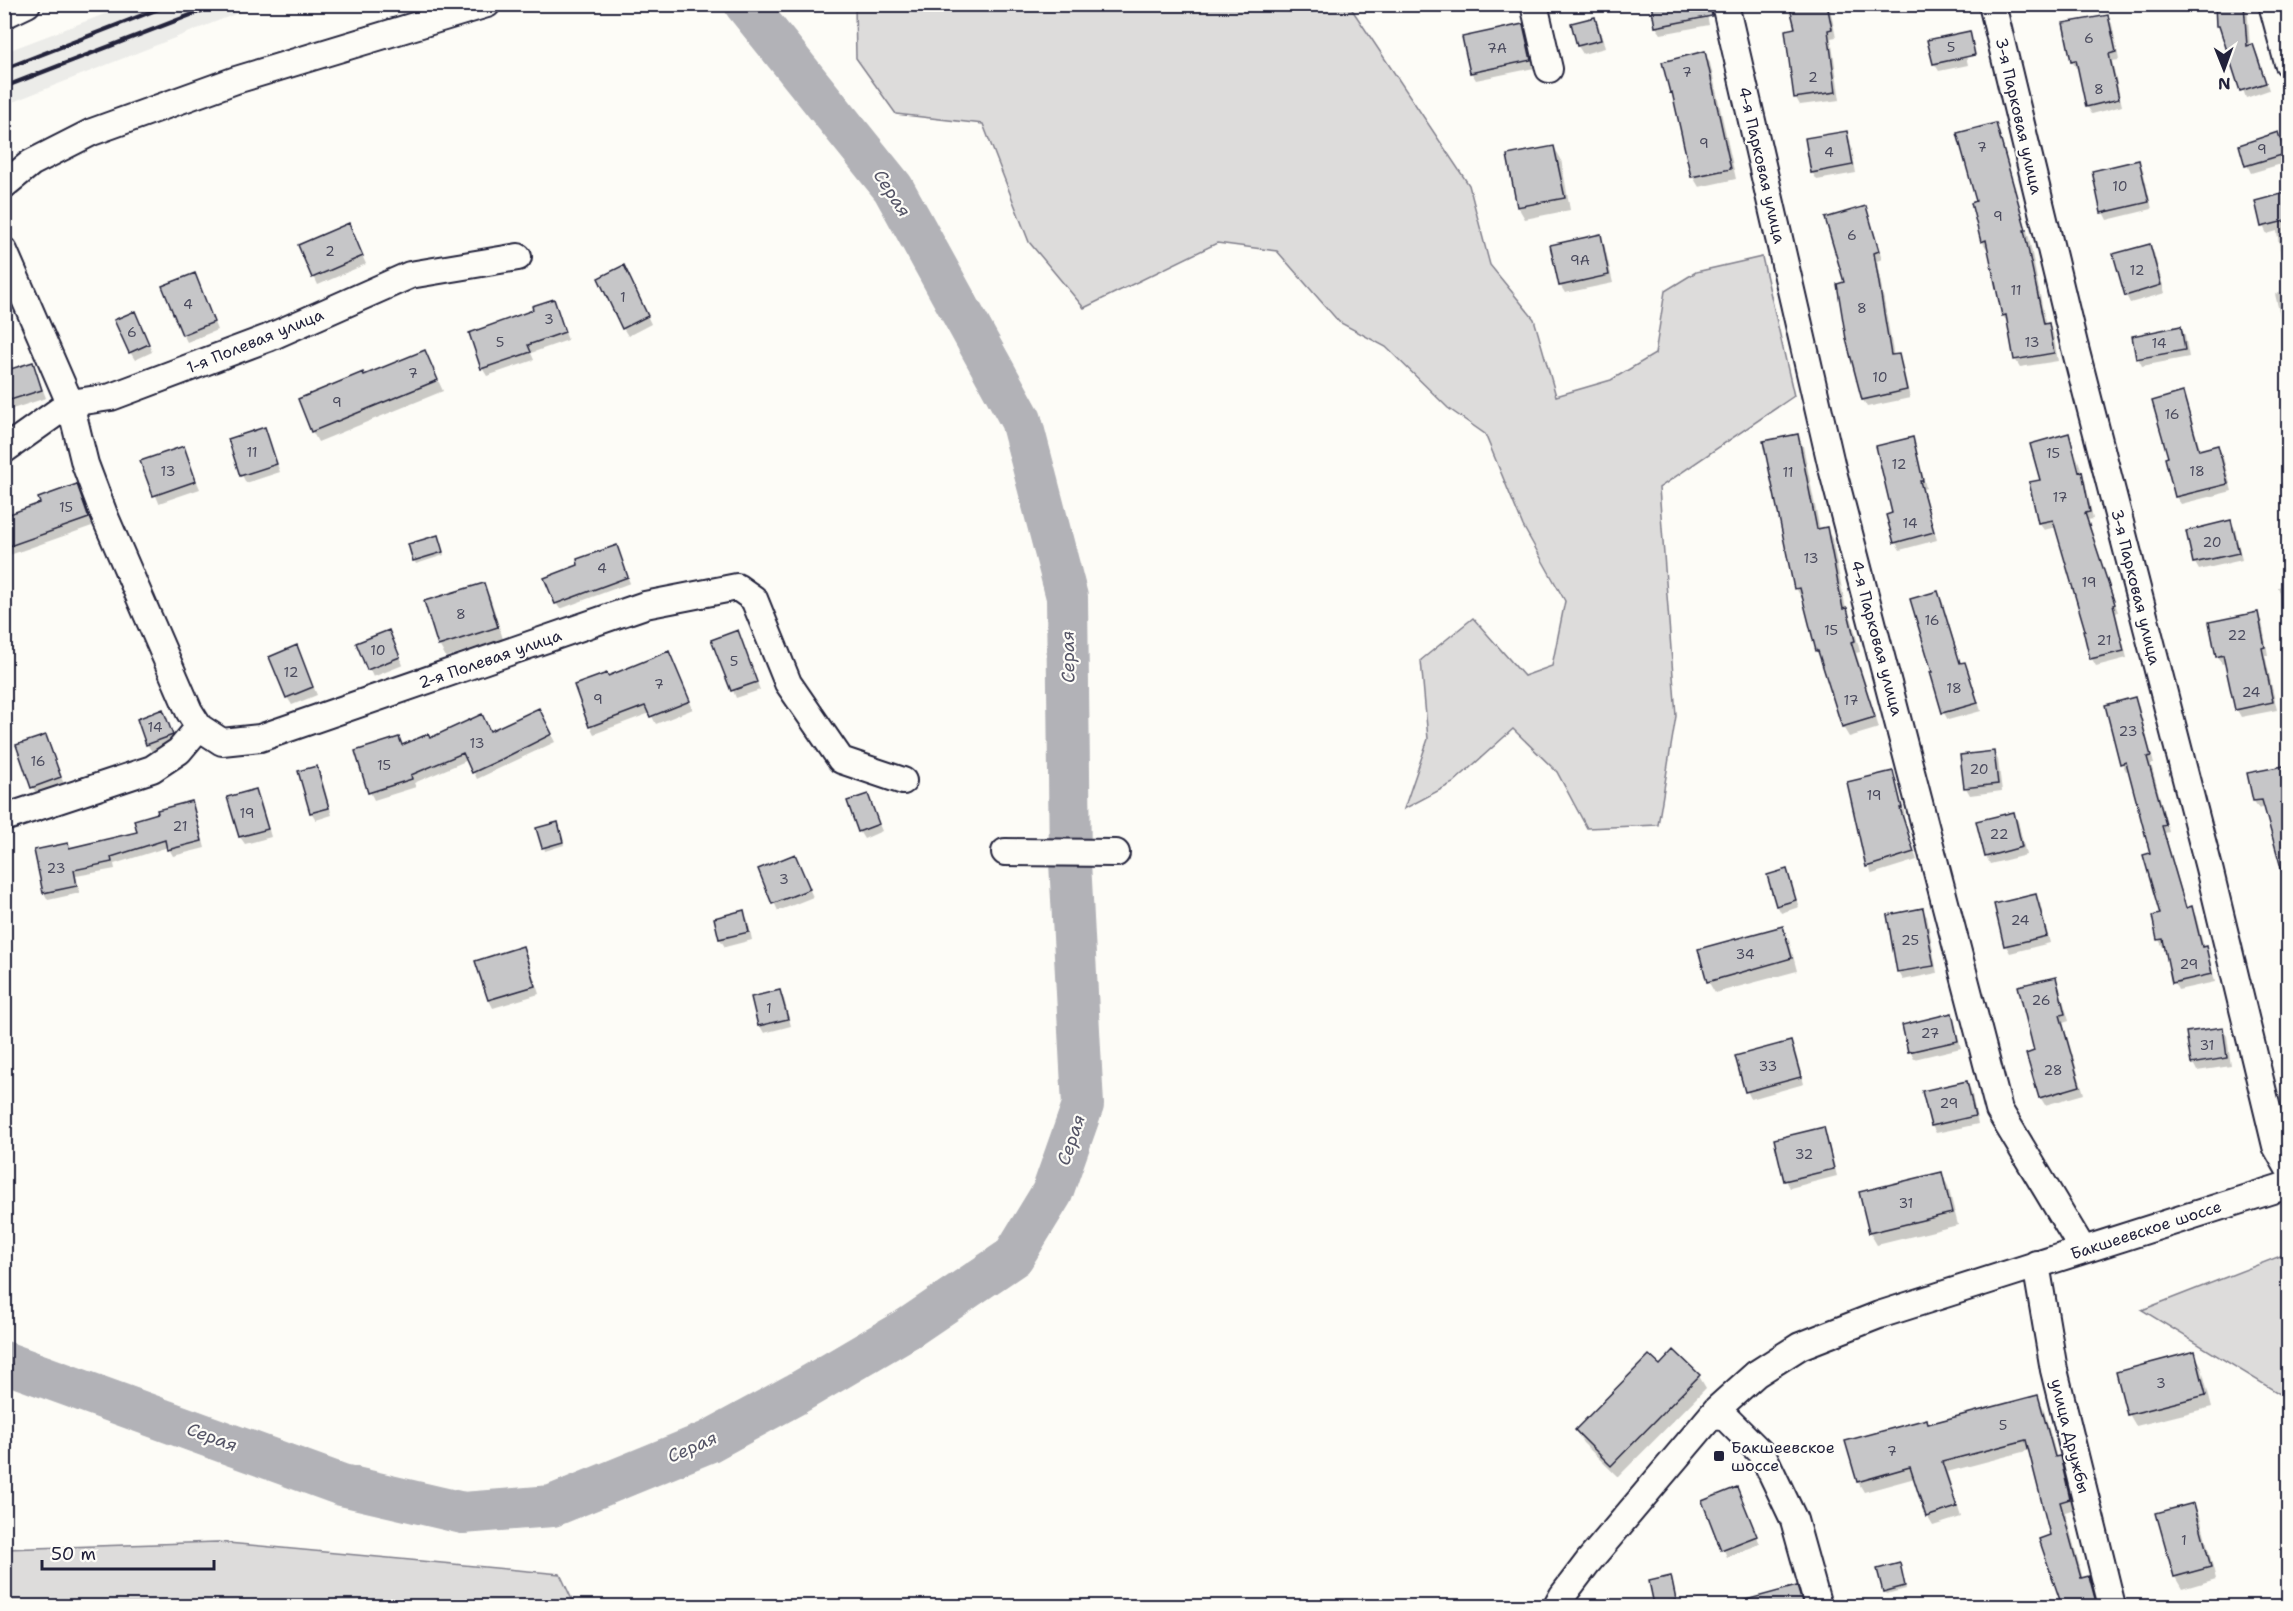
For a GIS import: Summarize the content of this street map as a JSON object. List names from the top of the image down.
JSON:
{
  "streets": {
    "street": [
      "3-я Парковая улица",
      "4-я Парковая улица",
      "1-я Полевая улица",
      "2-я Полевая улица",
      "Бакшеевское шоссе",
      "улица Дружбы"
    ]
  },
  "crossings": [
    ["4-я Парковая улица", "Бакшеевское шоссе"],
    ["Бакшеевское шоссе", "улица Дружбы"]
  ],
  "water": ["Серая"],
  "places": {
    "transit": ["Бакшеевское шоссе"]
  },
  "house_numbers": [
    "6",
    "5",
    "7А",
    "7",
    "2",
    "8",
    "9",
    "7",
    "9",
    "4",
    "10",
    "9",
    "6",
    "2",
    "9А",
    "12",
    "11",
    "1",
    "4",
    "8",
    "3",
    "6",
    "5",
    "13",
    "14",
    "7",
    "10",
    "9",
    "16",
    "11",
    "15",
    "12",
    "13",
    "18",
    "11",
    "17",
    "15",
    "14",
    "20",
    "13",
    "4",
    "19",
    "8",
    "16",
    "15",
    "22",
    "21",
    "10",
    "5",
    "12",
    "7",
    "18",
    "24",
    "9",
    "17",
    "14",
    "23",
    "13",
    "16",
    "15",
    "20",
    "19",
    "19",
    "21",
    "22",
    "23",
    "3",
    "24",
    "25",
    "34",
    "29",
    "26",
    "1",
    "27",
    "31",
    "33",
    "28",
    "29",
    "32",
    "31",
    "3",
    "5",
    "7",
    "1"
  ],
  "scale_bar": "50 m",
  "north": "bottom"
}
